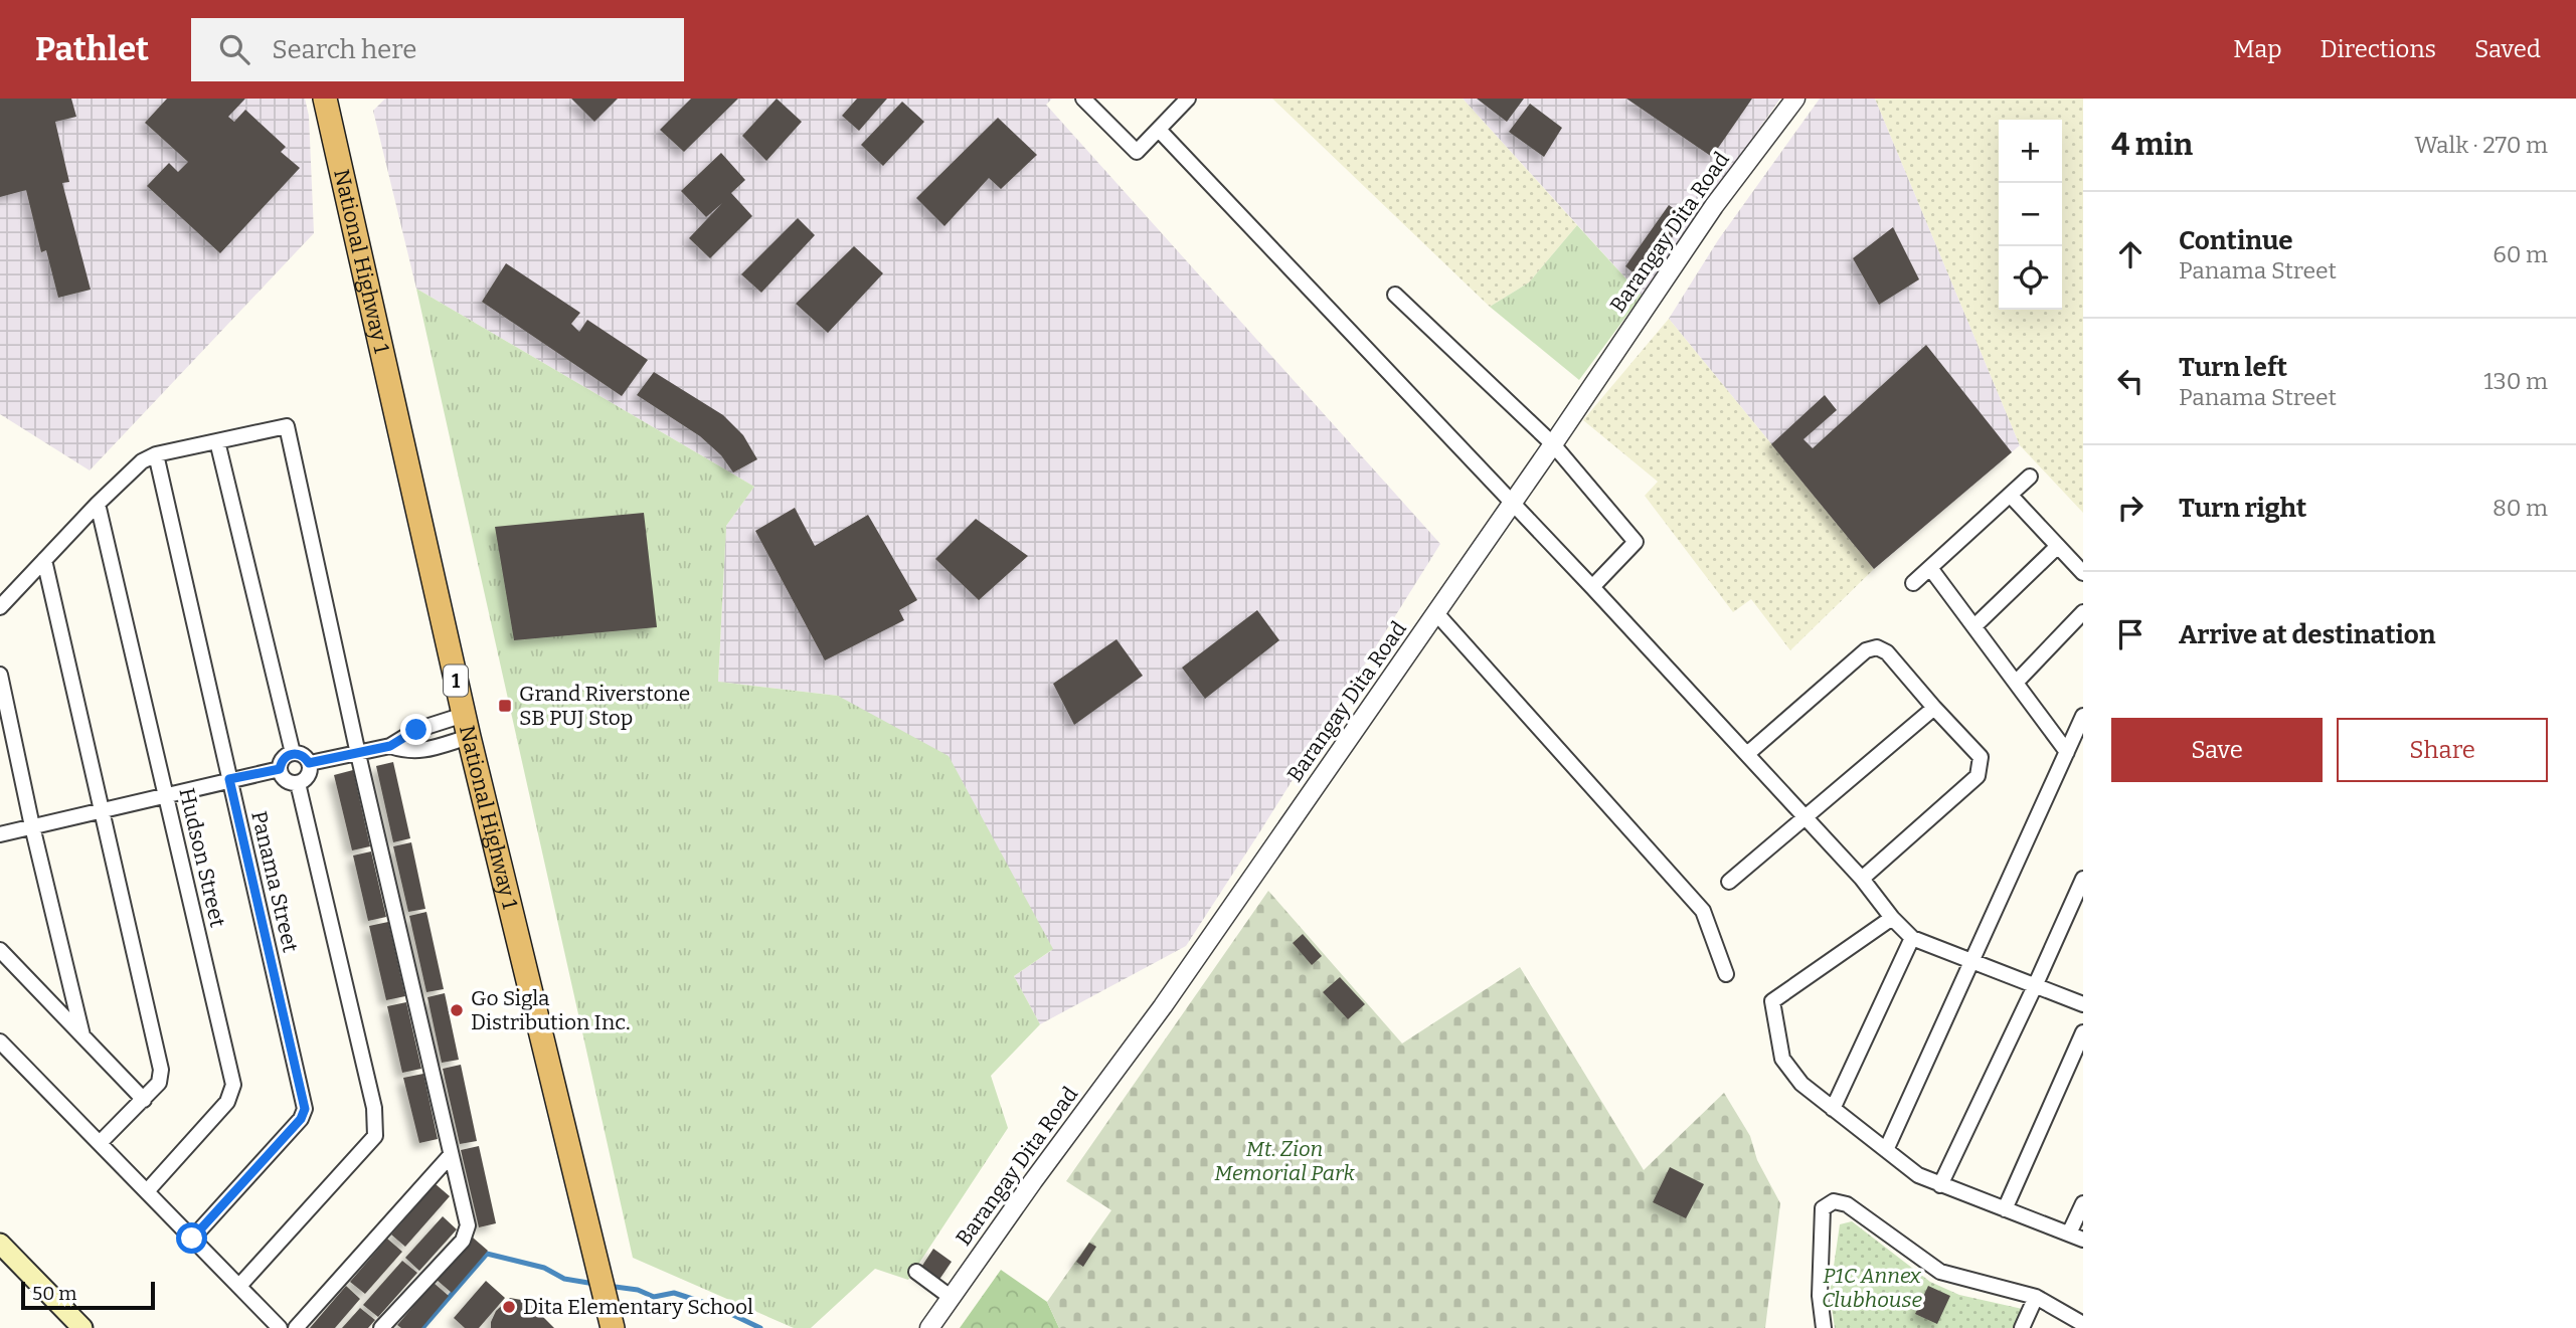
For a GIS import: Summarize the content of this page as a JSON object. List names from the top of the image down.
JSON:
{
  "streets": {
    "highway": ["National Highway 1", "1"],
    "street": ["Barangay Dita Road", "Hudson Street", "Panama Street"]
  },
  "parks": ["Mt. Zion Memorial Park", "P1C Annex Clubhouse"],
  "places": {
    "transit": ["Grand Riverstone SB PUJ Stop"],
    "other": ["Go Sigla Distribution Inc.", "Dita Elementary School"]
  },
  "scale_bar": "50 m",
  "page": {
    "header": "Pathlet",
    "search": "Search here",
    "nav": ["Map", "Directions", "Saved"],
    "heading": ["4 min", "Walk · 270 m"],
    "map_buttons": ["+", "−"],
    "list": [
      ["Continue", "Panama Street", "60 m"],
      ["Turn left", "Panama Street", "130 m"],
      ["Turn right", "80 m"],
      "Arrive at destination"
    ],
    "buttons": ["Save", "Share"],
    "scale": "50 m"
  }
}
